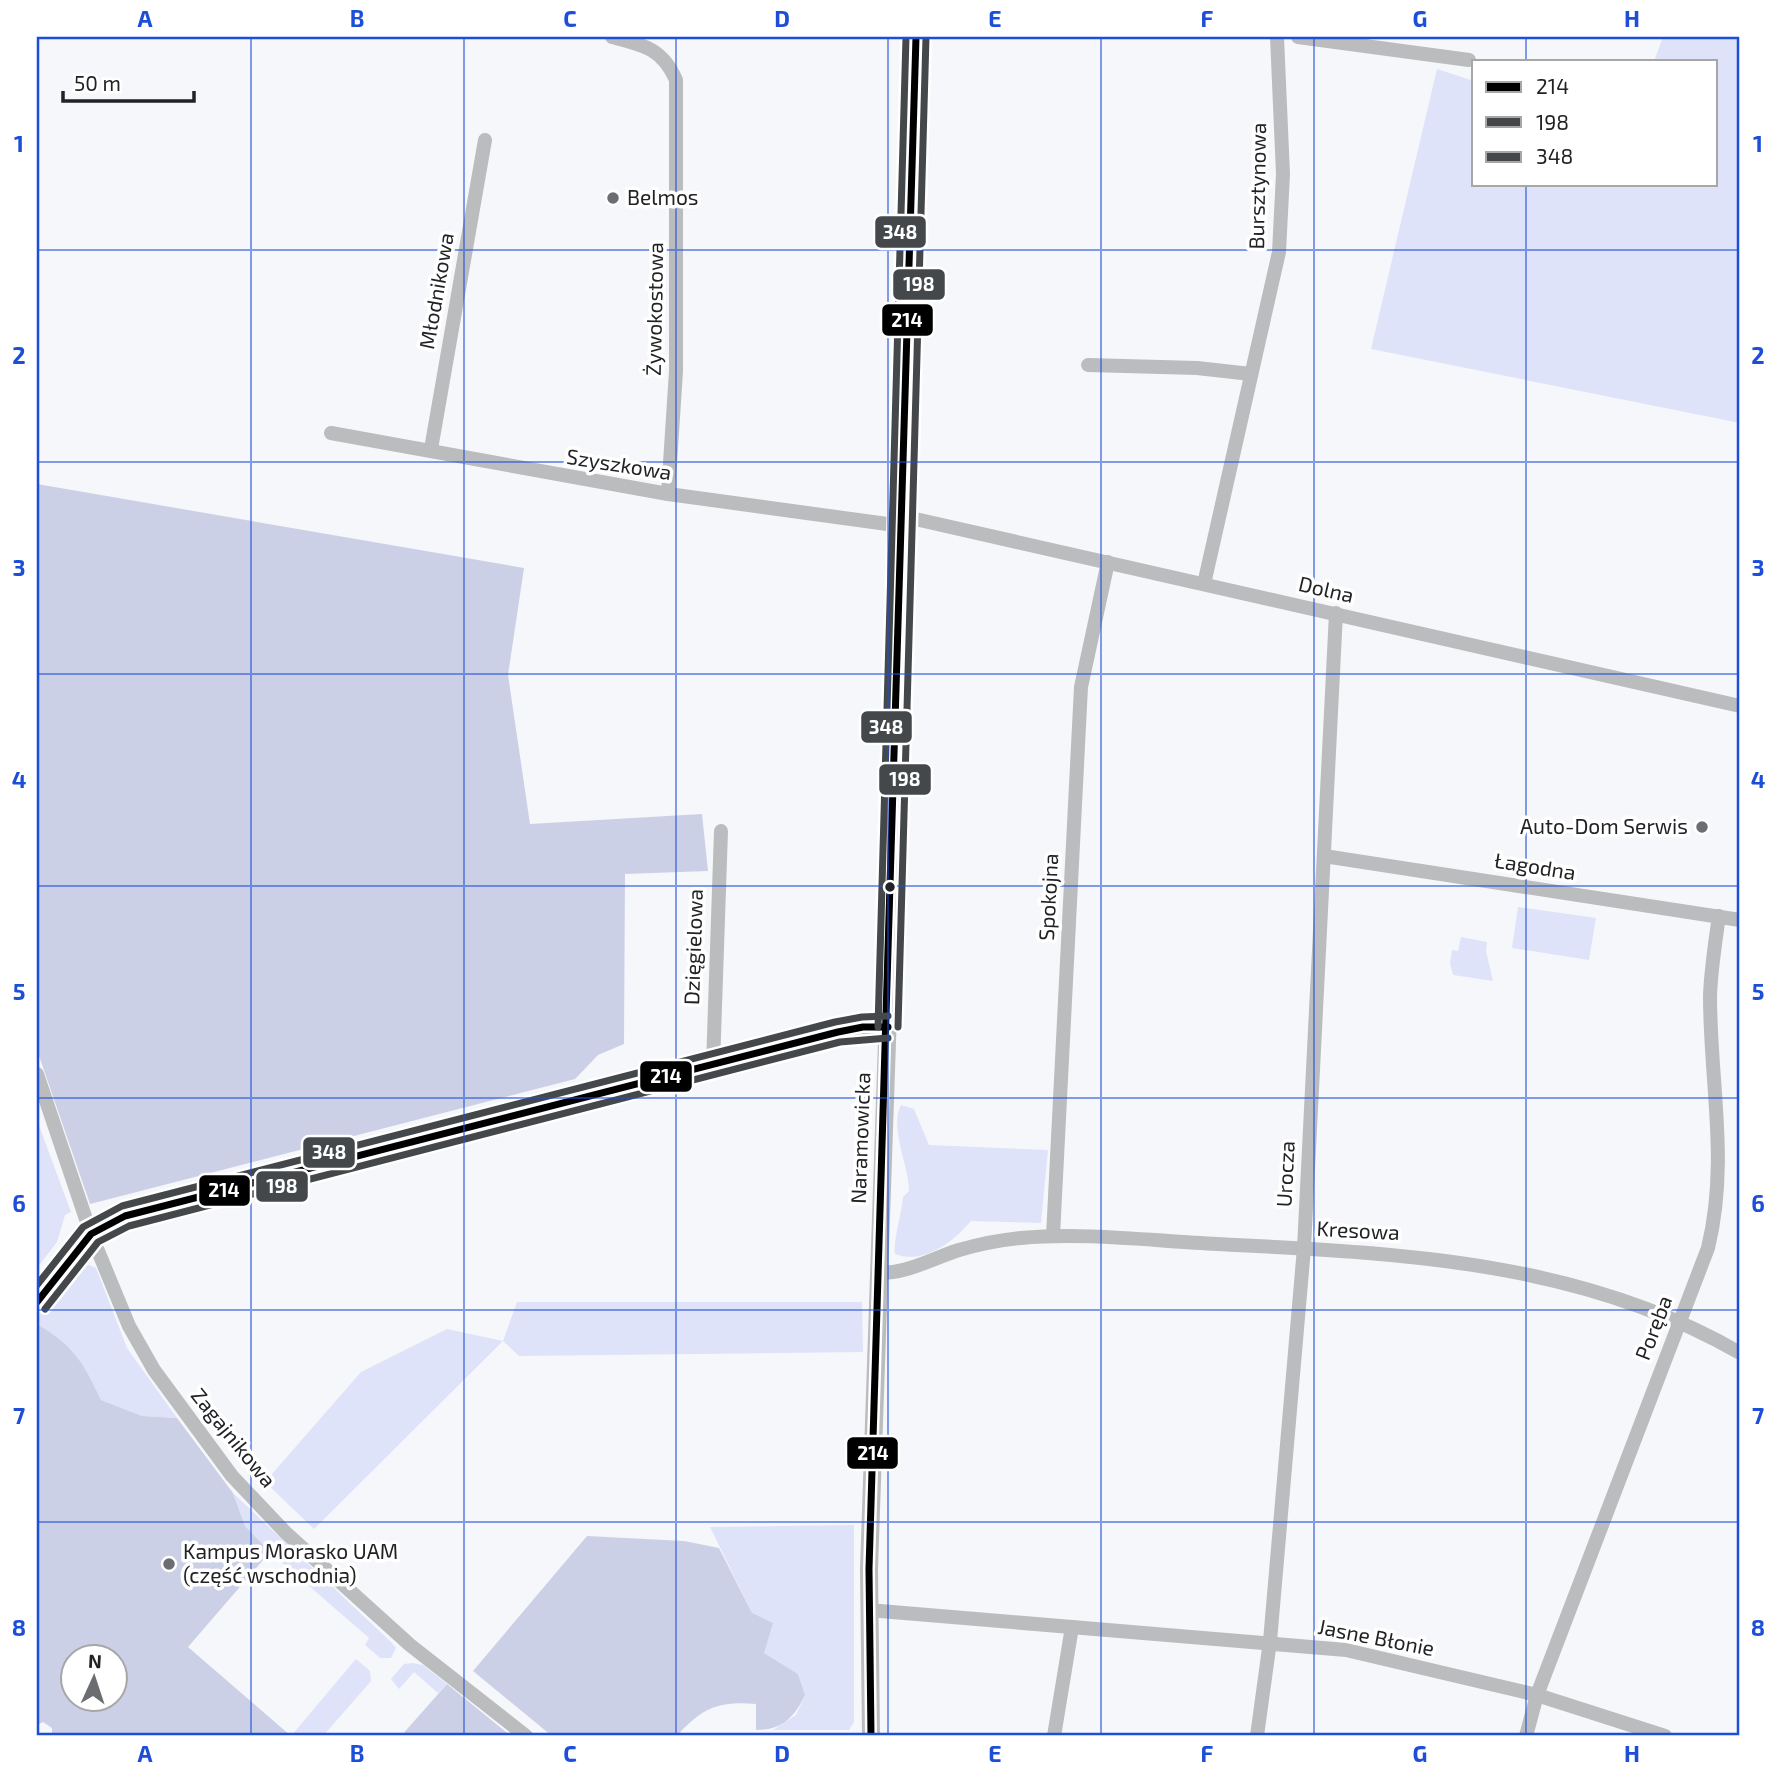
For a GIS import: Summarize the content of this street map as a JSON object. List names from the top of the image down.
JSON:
{
  "streets": {
    "street": [
      "Bursztynowa",
      "Młodnikowa",
      "Żywokostowa",
      "Szyszkowa",
      "Dolna",
      "Łagodna",
      "Spokojna",
      "Dzięgielowa",
      "Naramowicka",
      "Urocza",
      "Kresowa",
      "Poręba",
      "Zagajnikowa",
      "Jasne Błonie"
    ]
  },
  "crossings": [
    ["Bursztynowa", "Dolna"],
    ["Młodnikowa", "Szyszkowa"],
    ["Żywokostowa", "Szyszkowa"],
    ["Szyszkowa", "Dolna"],
    ["Szyszkowa", "Naramowicka"],
    ["Dolna", "Spokojna"],
    ["Dolna", "Naramowicka"],
    ["Dolna", "Urocza"],
    ["Łagodna", "Urocza"],
    ["Łagodna", "Poręba"],
    ["Spokojna", "Kresowa"],
    ["Naramowicka", "Kresowa"],
    ["Naramowicka", "Jasne Błonie"],
    ["Urocza", "Kresowa"],
    ["Urocza", "Jasne Błonie"],
    ["Kresowa", "Poręba"],
    ["Poręba", "Jasne Błonie"]
  ],
  "places": ["Belmos", "Auto-Dom Serwis", "Kampus Morasko UAM (część wschodnia)"],
  "lines": ["transit line 214", "transit line 198", "transit line 348"],
  "legend": ["214", "198", "348"],
  "scale_bar": "50 m",
  "north": "top",
  "grid": {
    "columns": [
      "A",
      "B",
      "C",
      "D",
      "E",
      "F",
      "G",
      "H"
    ],
    "rows": [
      "1",
      "2",
      "3",
      "4",
      "5",
      "6",
      "7",
      "8"
    ]
  }
}
